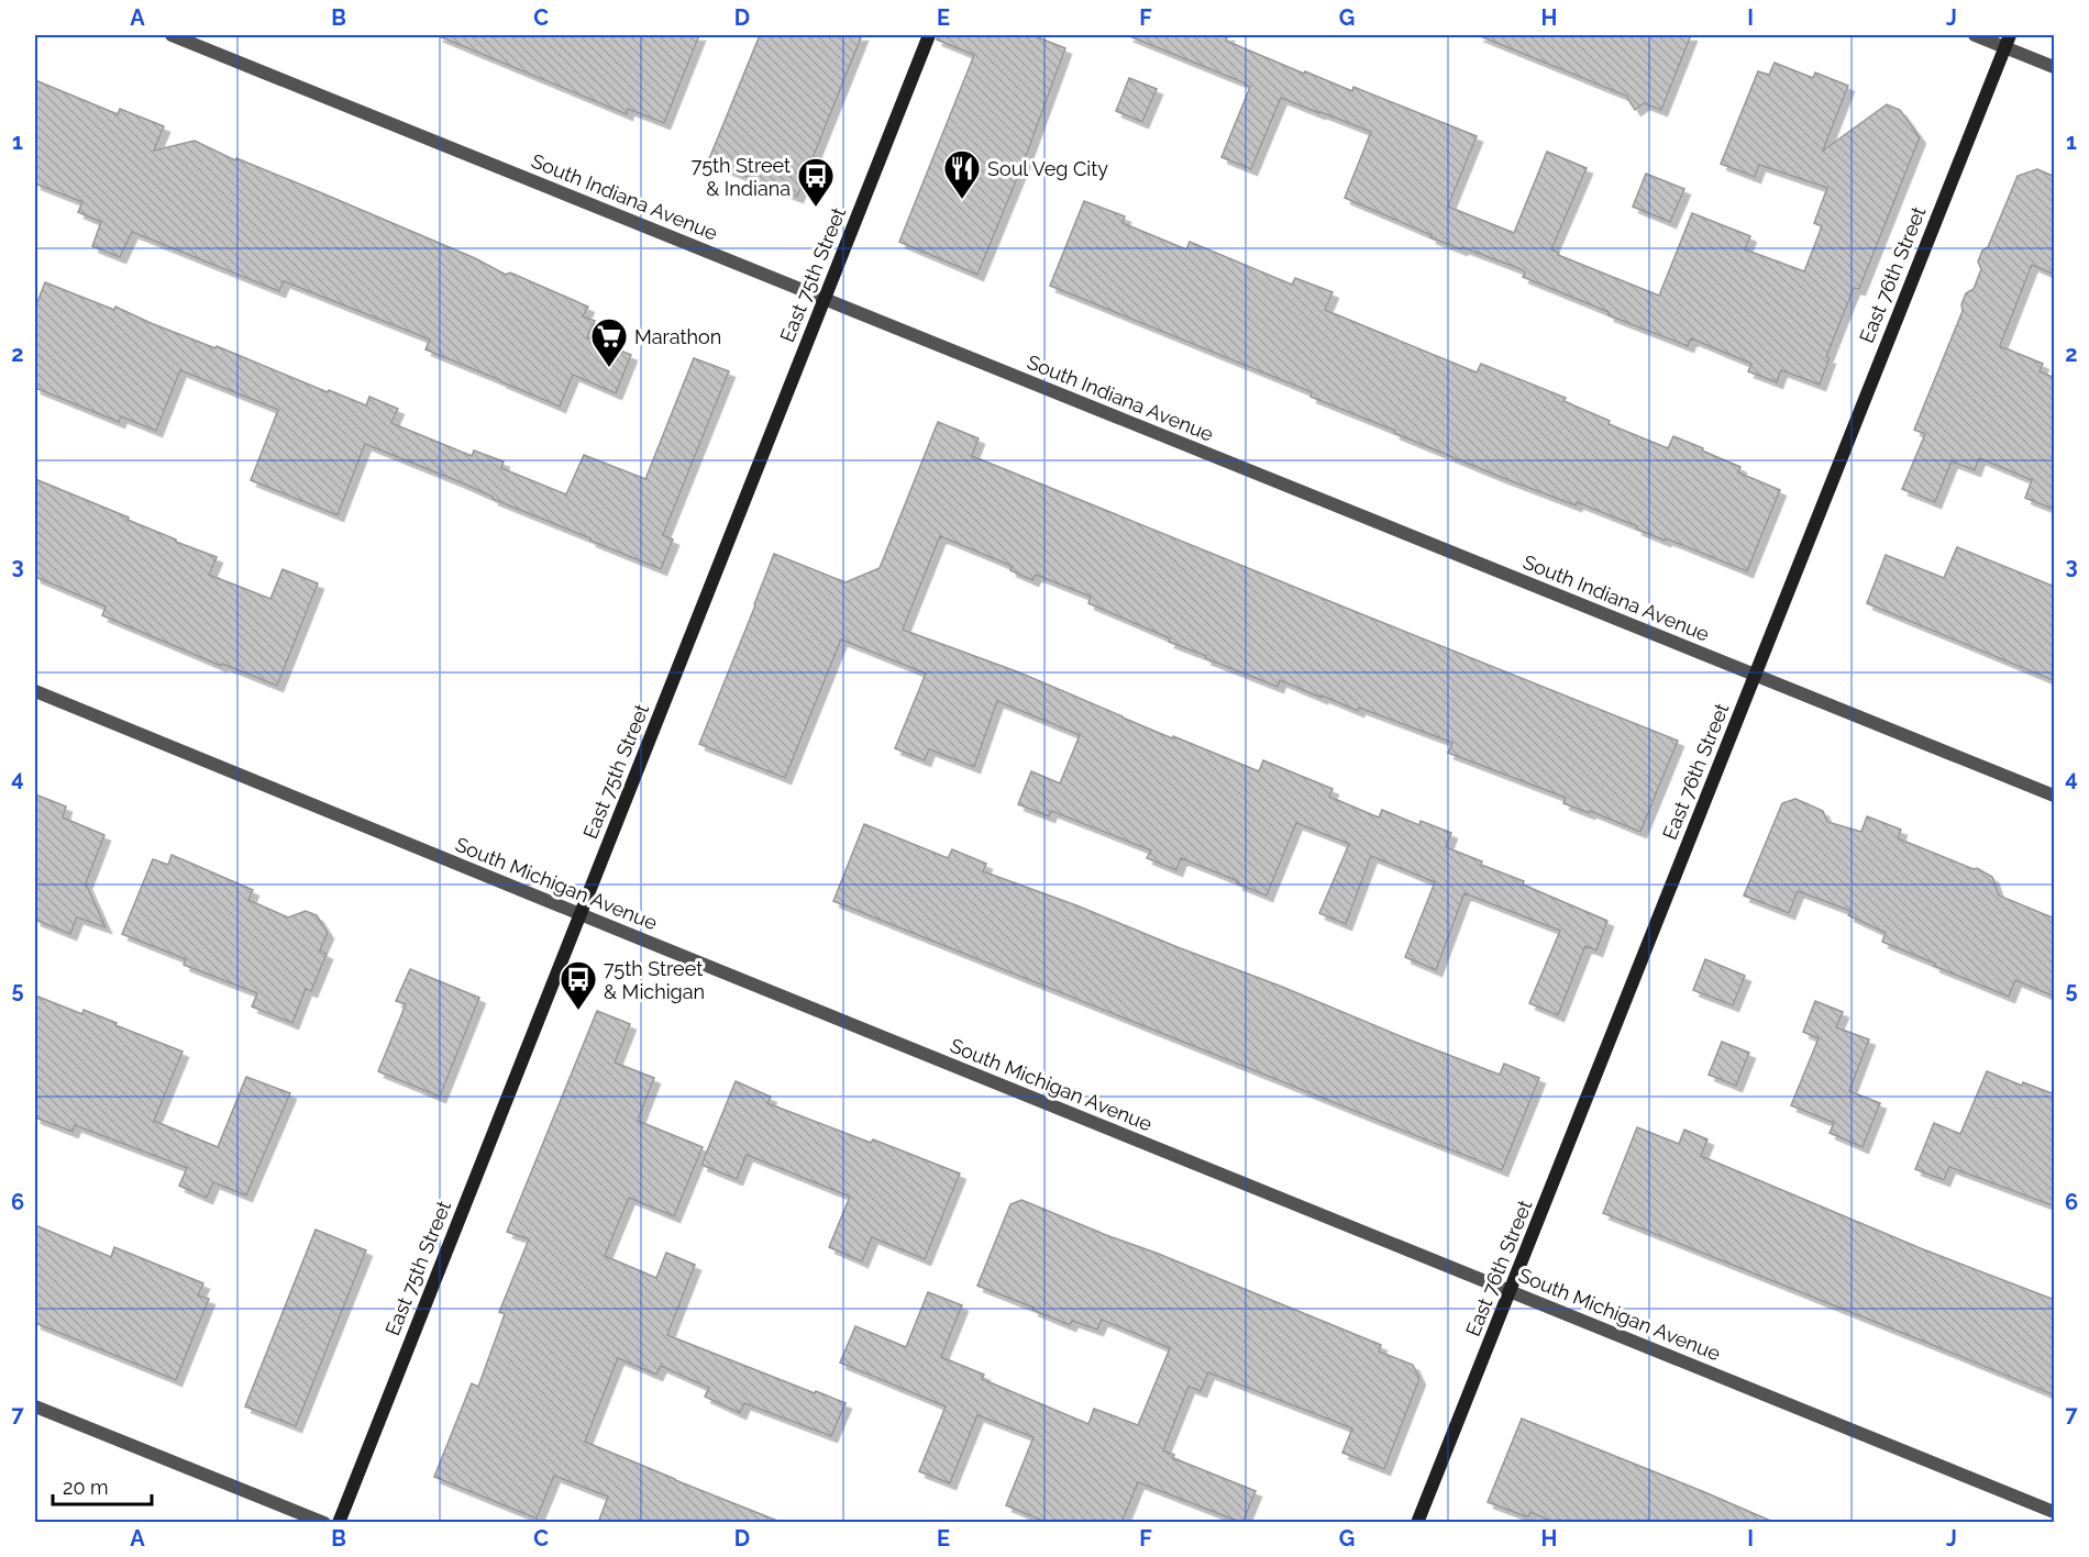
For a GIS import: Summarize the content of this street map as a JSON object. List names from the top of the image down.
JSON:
{
  "streets": {
    "street": [
      "South Indiana Avenue",
      "East 75th Street",
      "East 76th Street",
      "South Michigan Avenue"
    ]
  },
  "crossings": [
    ["South Indiana Avenue", "East 75th Street"],
    ["South Indiana Avenue", "East 76th Street"],
    ["East 75th Street", "South Michigan Avenue"],
    ["East 76th Street", "South Michigan Avenue"]
  ],
  "places": {
    "restaurant": ["Soul Veg City"],
    "bus stop": ["75th Street & Indiana", "75th Street & Michigan"],
    "supermarket": ["Marathon"]
  },
  "scale_bar": "20 m",
  "grid": {
    "columns": [
      "A",
      "B",
      "C",
      "D",
      "E",
      "F",
      "G",
      "H",
      "I",
      "J"
    ],
    "rows": [
      "1",
      "2",
      "3",
      "4",
      "5",
      "6",
      "7"
    ]
  }
}
